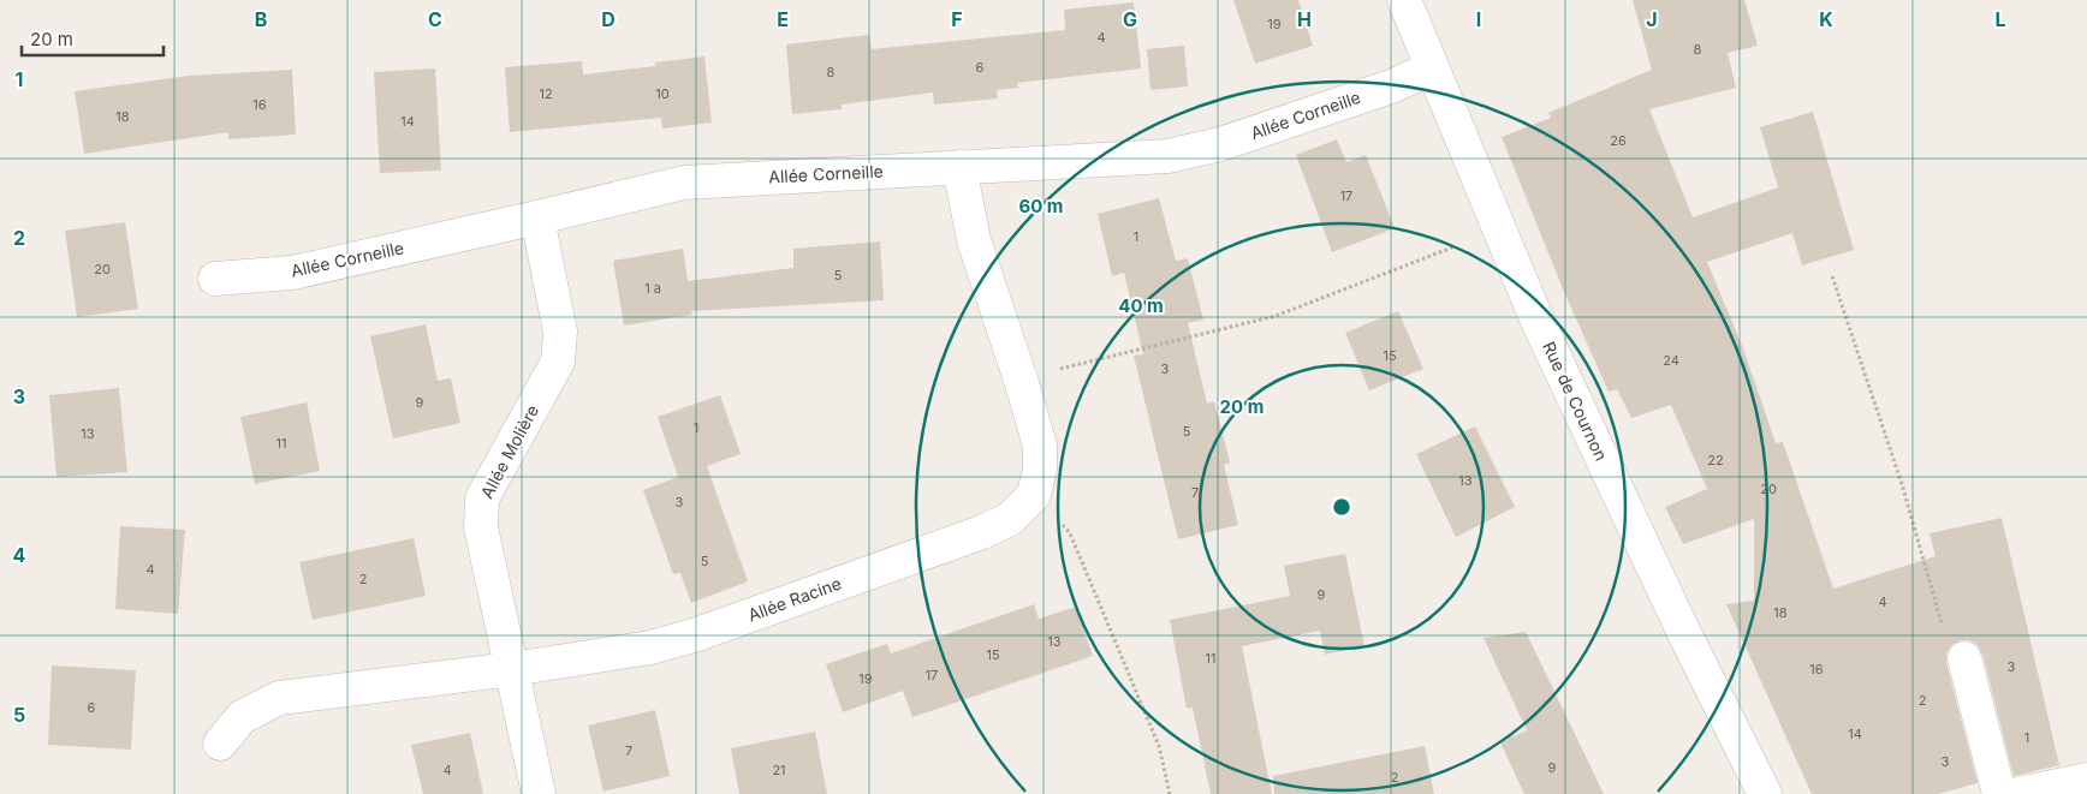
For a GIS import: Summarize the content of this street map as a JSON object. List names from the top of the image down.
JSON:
{
  "streets": {
    "street": [
      "Allée Corneille",
      "Rue de Cournon",
      "Allée Molière",
      "Allée Racine"
    ]
  },
  "crossings": [
    ["Allée Corneille", "Rue de Cournon"],
    ["Allée Corneille", "Allée Molière"],
    ["Allée Molière", "Allée Racine"]
  ],
  "house_numbers": [
    "19",
    "4",
    "8",
    "6",
    "8",
    "12",
    "10",
    "16",
    "18",
    "14",
    "26",
    "17",
    "1",
    "20",
    "5",
    "1 a",
    "15",
    "24",
    "3",
    "9",
    "1",
    "5",
    "13",
    "11",
    "22",
    "13",
    "20",
    "7",
    "3",
    "5",
    "4",
    "2",
    "9",
    "4",
    "18",
    "13",
    "15",
    "11",
    "3",
    "16",
    "17",
    "19",
    "2",
    "6",
    "14",
    "1",
    "7",
    "3",
    "9",
    "4",
    "21",
    "2"
  ],
  "scale_bar": "20 m",
  "grid": {
    "columns": [
      "B",
      "C",
      "D",
      "E",
      "F",
      "G",
      "H",
      "I",
      "J",
      "K",
      "L"
    ],
    "rows": [
      "1",
      "2",
      "3",
      "4",
      "5"
    ]
  },
  "rings": ["60 m", "40 m", "20 m"]
}
